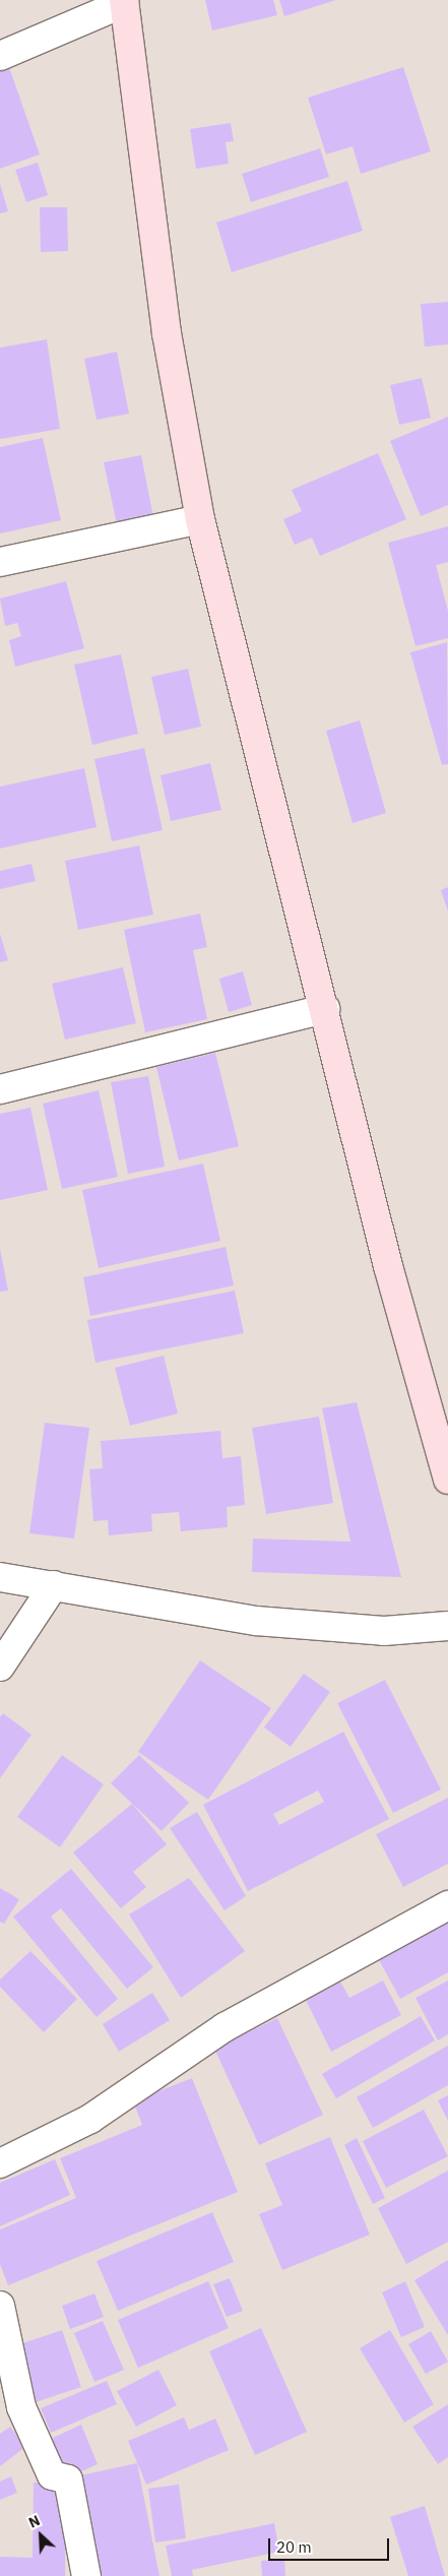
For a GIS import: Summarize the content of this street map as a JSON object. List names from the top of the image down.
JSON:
{
  "scale_bar": "20 m",
  "north": "top left"
}
